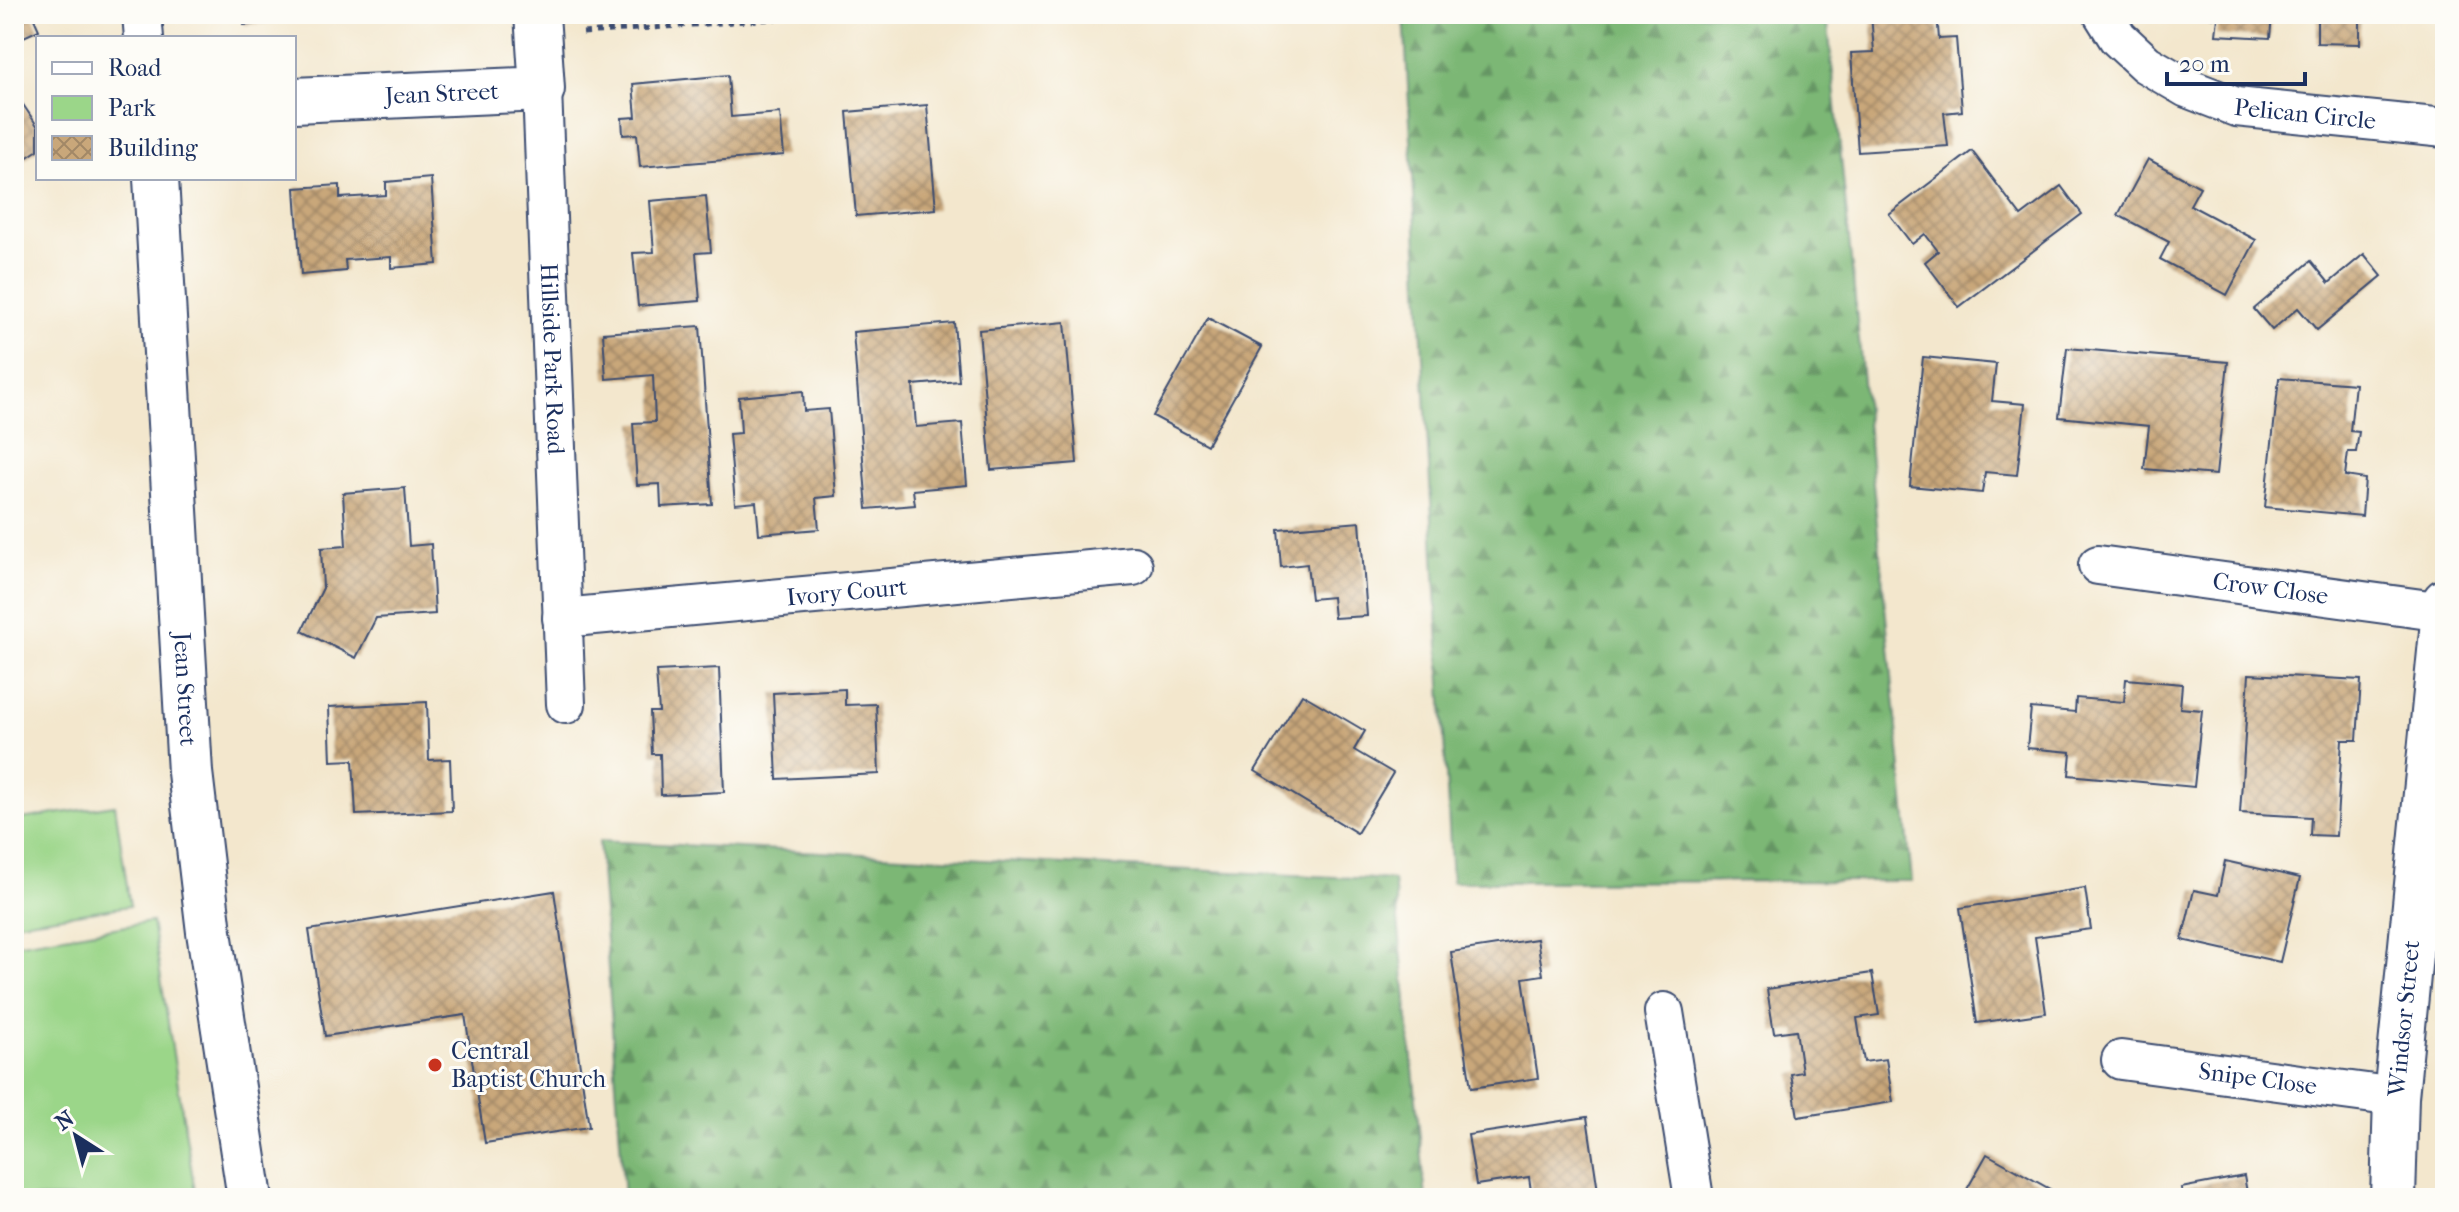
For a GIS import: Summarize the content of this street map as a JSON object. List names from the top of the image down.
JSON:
{
  "streets": {
    "street": [
      "Jean Street",
      "Pelican Circle",
      "Hillside Park Road",
      "Crow Close",
      "Ivory Court",
      "Windsor Street",
      "Snipe Close"
    ]
  },
  "crossings": [
    ["Jean Street", "Hillside Park Road"],
    ["Hillside Park Road", "Ivory Court"],
    ["Crow Close", "Windsor Street"],
    ["Windsor Street", "Snipe Close"]
  ],
  "places": ["Central Baptist Church"],
  "legend": ["Road", "Park", "Building"],
  "scale_bar": "20 m",
  "north": "top left"
}
